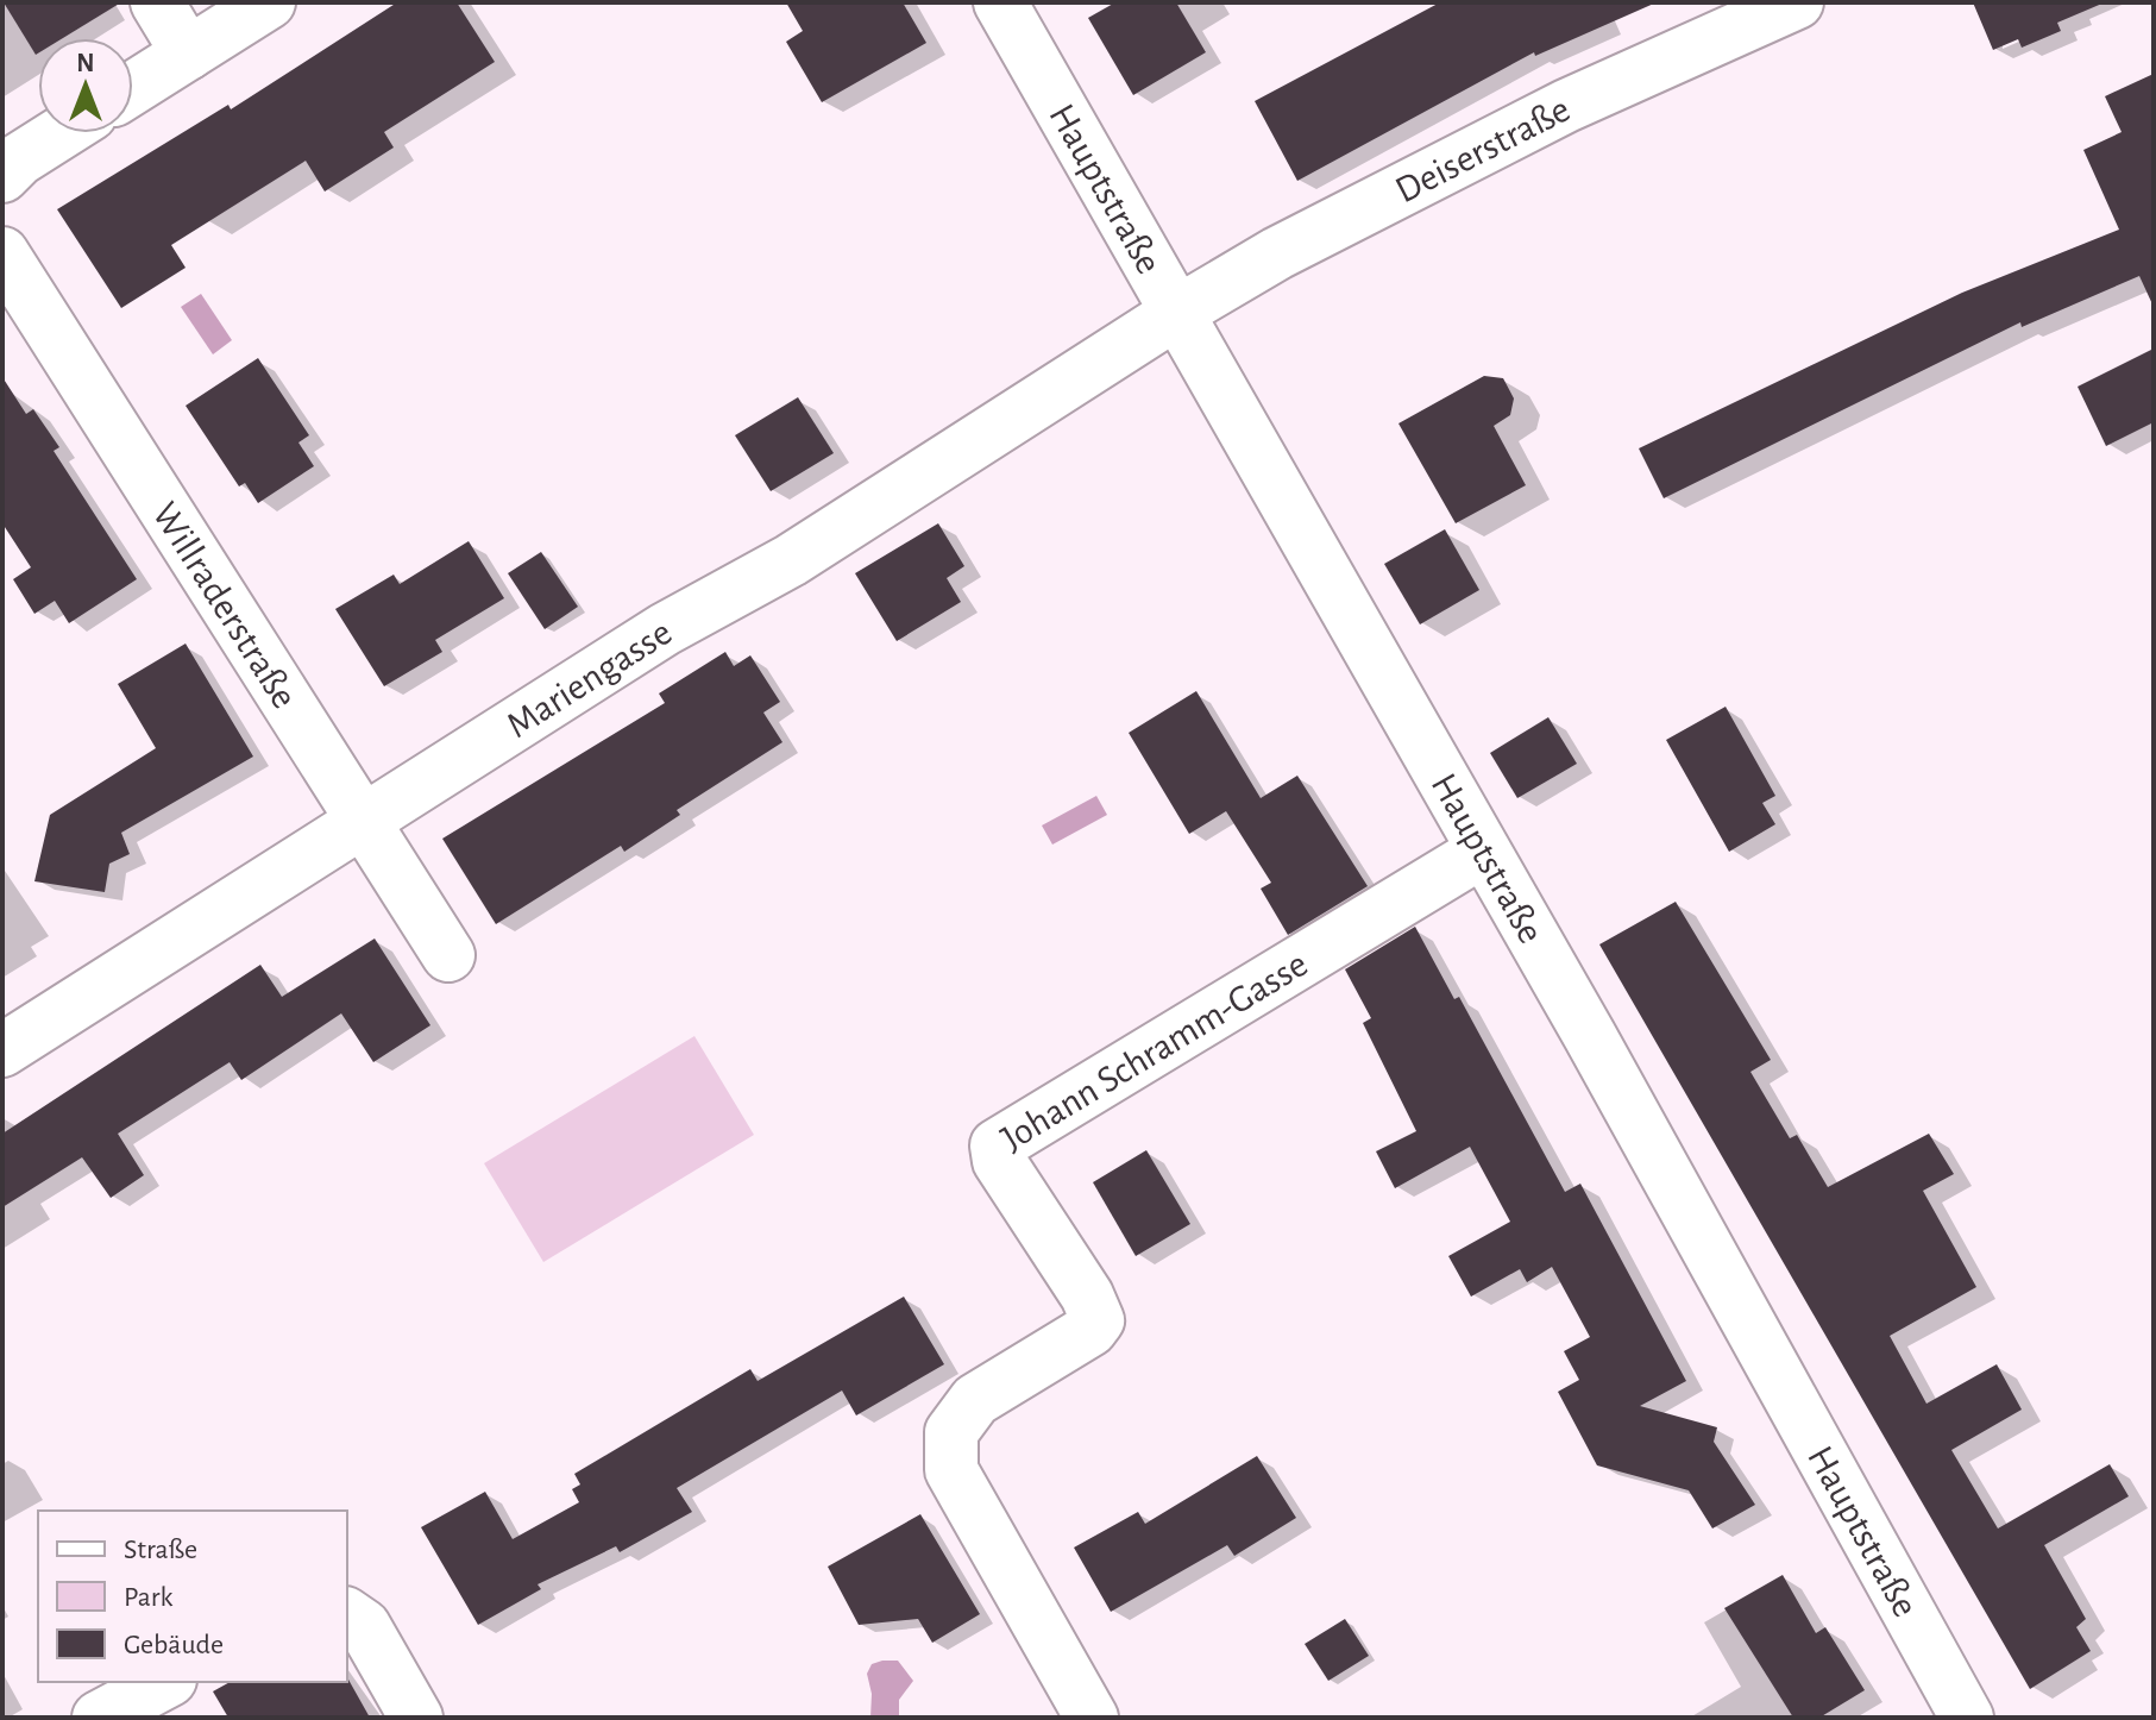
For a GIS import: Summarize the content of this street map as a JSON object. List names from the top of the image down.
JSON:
{
  "streets": {
    "street": [
      "Deiserstraße",
      "Hauptstraße",
      "Willraderstraße",
      "Mariengasse",
      "Johann Schramm-Gasse"
    ]
  },
  "crossings": [
    ["Deiserstraße", "Hauptstraße"],
    ["Deiserstraße", "Mariengasse"],
    ["Hauptstraße", "Mariengasse"],
    ["Hauptstraße", "Johann Schramm-Gasse"],
    ["Willraderstraße", "Mariengasse"]
  ],
  "legend": ["Straße", "Park", "Gebäude"],
  "north": "top"
}
